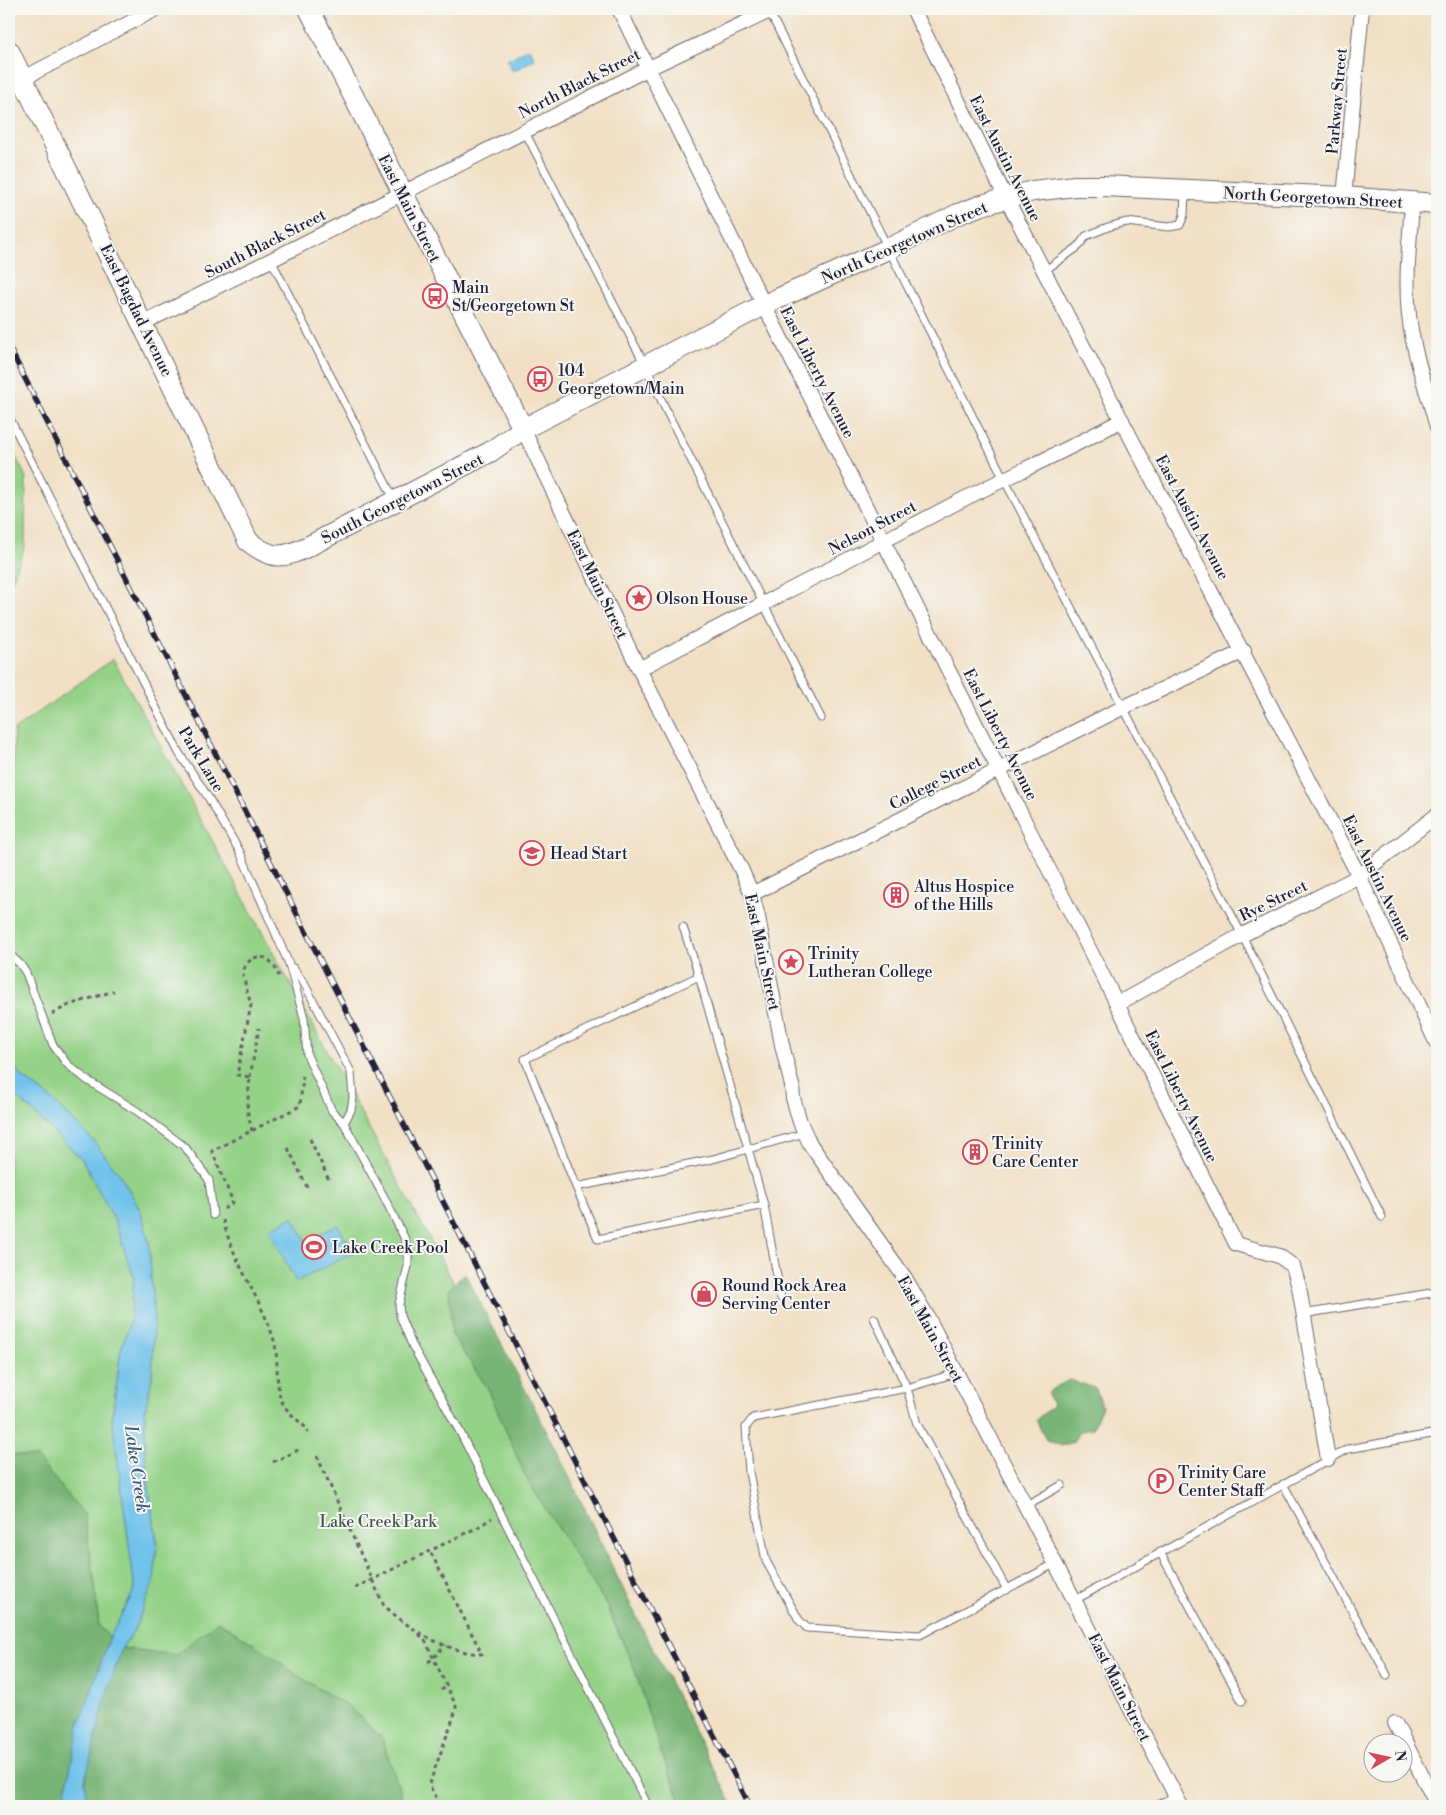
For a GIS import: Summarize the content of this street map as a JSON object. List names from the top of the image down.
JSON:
{
  "streets": {
    "street": [
      "North Black Street",
      "Parkway Street",
      "East Austin Avenue",
      "North Georgetown Street",
      "East Main Street",
      "South Black Street",
      "East Bagdad Avenue",
      "East Liberty Avenue",
      "South Georgetown Street",
      "Nelson Street",
      "College Street",
      "Rye Street"
    ],
    "lane": ["Park Lane"]
  },
  "crossings": [
    ["North Black Street", "East Main Street"],
    ["North Black Street", "South Black Street"],
    ["North Black Street", "East Liberty Avenue"],
    ["Parkway Street", "North Georgetown Street"],
    ["East Austin Avenue", "North Georgetown Street"],
    ["East Austin Avenue", "Nelson Street"],
    ["East Austin Avenue", "College Street"],
    ["East Austin Avenue", "Rye Street"],
    ["North Georgetown Street", "East Main Street"],
    ["North Georgetown Street", "East Liberty Avenue"],
    ["North Georgetown Street", "South Georgetown Street"],
    ["East Main Street", "South Black Street"],
    ["East Main Street", "South Georgetown Street"],
    ["East Main Street", "Nelson Street"],
    ["East Main Street", "College Street"],
    ["South Black Street", "East Bagdad Avenue"],
    ["East Bagdad Avenue", "South Georgetown Street"],
    ["East Liberty Avenue", "Nelson Street"],
    ["East Liberty Avenue", "College Street"],
    ["East Liberty Avenue", "Rye Street"]
  ],
  "water": ["Lake Creek"],
  "parks": ["Lake Creek Park"],
  "places": {
    "bus stop": ["Main St/Georgetown St", "104 Georgetown/Main"],
    "place": ["Olson House", "Trinity Lutheran College"],
    "school or university": ["Head Start"],
    "building": ["Altus Hospice of the Hills", "Trinity Care Center"],
    "sports": ["Lake Creek Pool"],
    "shop": ["Round Rock Area Serving Center"],
    "parking": ["Trinity Care Center Staff"]
  },
  "north": "right"
}
